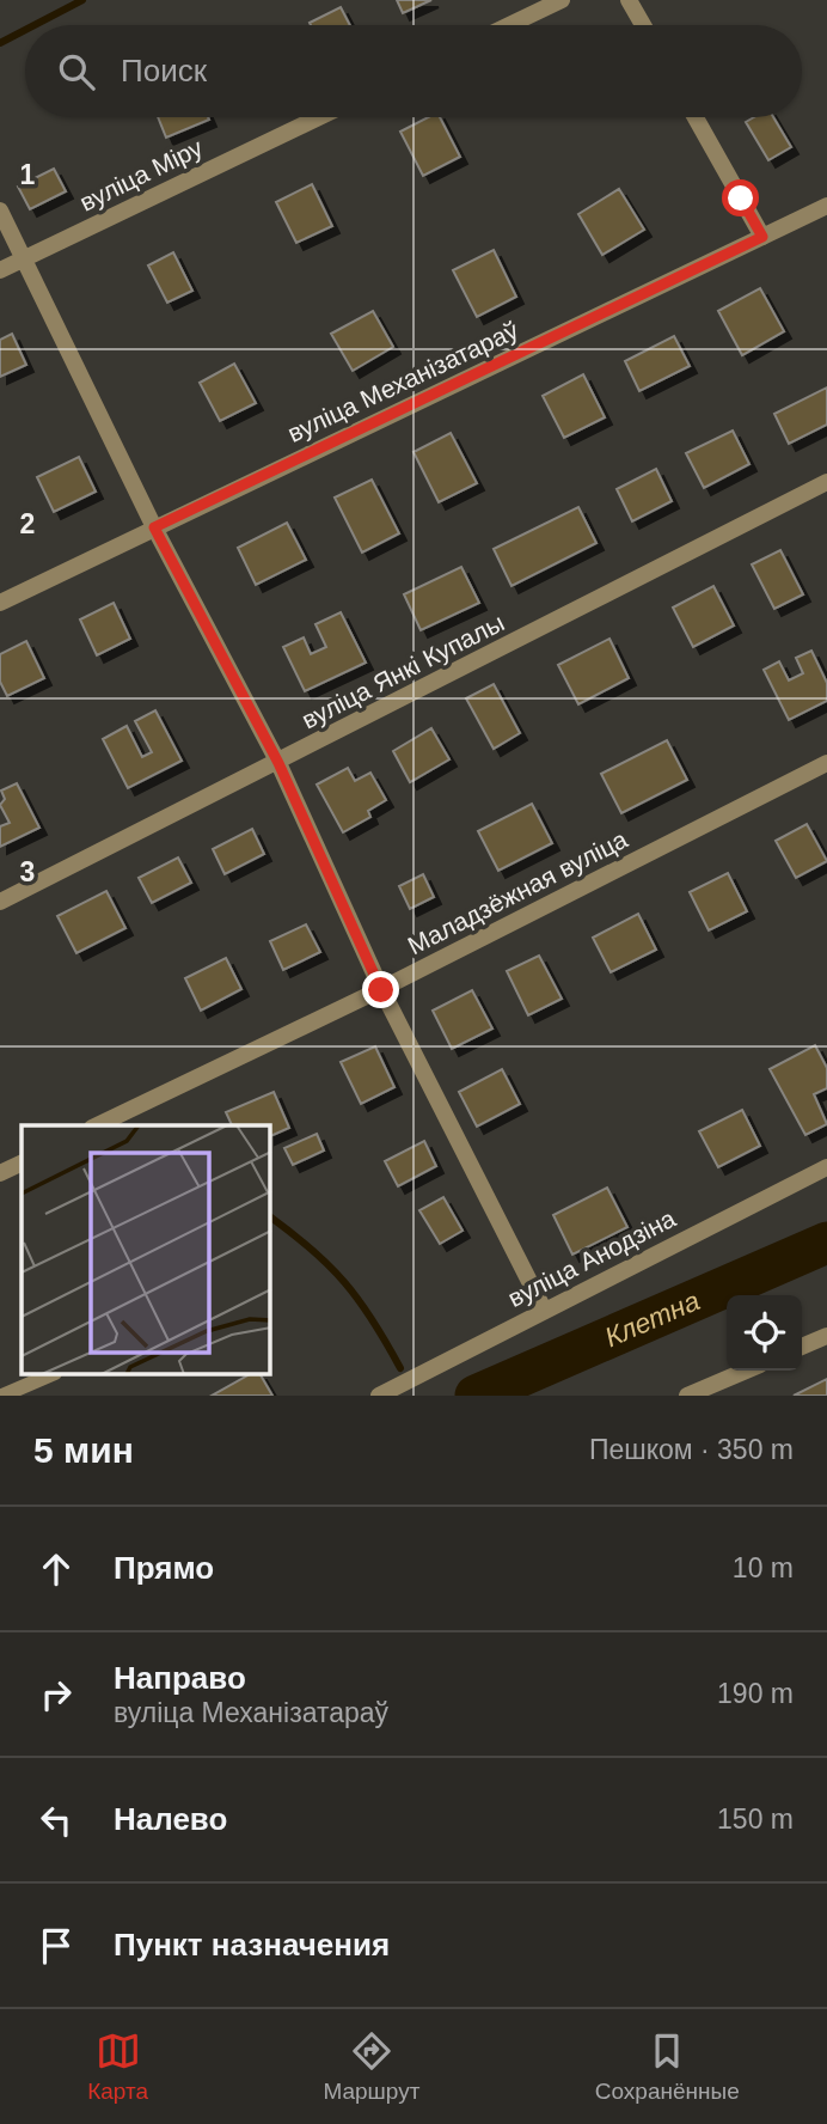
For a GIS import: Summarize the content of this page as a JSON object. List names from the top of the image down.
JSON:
{
  "streets": {
    "street": [
      "вуліца Міру",
      "вуліца Механізатараў",
      "вуліца Янкі Купалы",
      "Маладзёжная вуліца",
      "вуліца Анодзіна"
    ]
  },
  "water": ["Клетна"],
  "page": {
    "search": "Поиск",
    "heading": ["5 мин", "Пешком · 350 m"],
    "list": [
      ["Прямо", "10 m"],
      ["Направо", "вуліца Механізатараў", "190 m"],
      ["Налево", "150 m"],
      "Пункт назначения"
    ],
    "nav": ["Карта", "Маршрут", "Сохранённые"]
  },
  "grid": {
    "rows": ["1", "2", "3"]
  }
}
